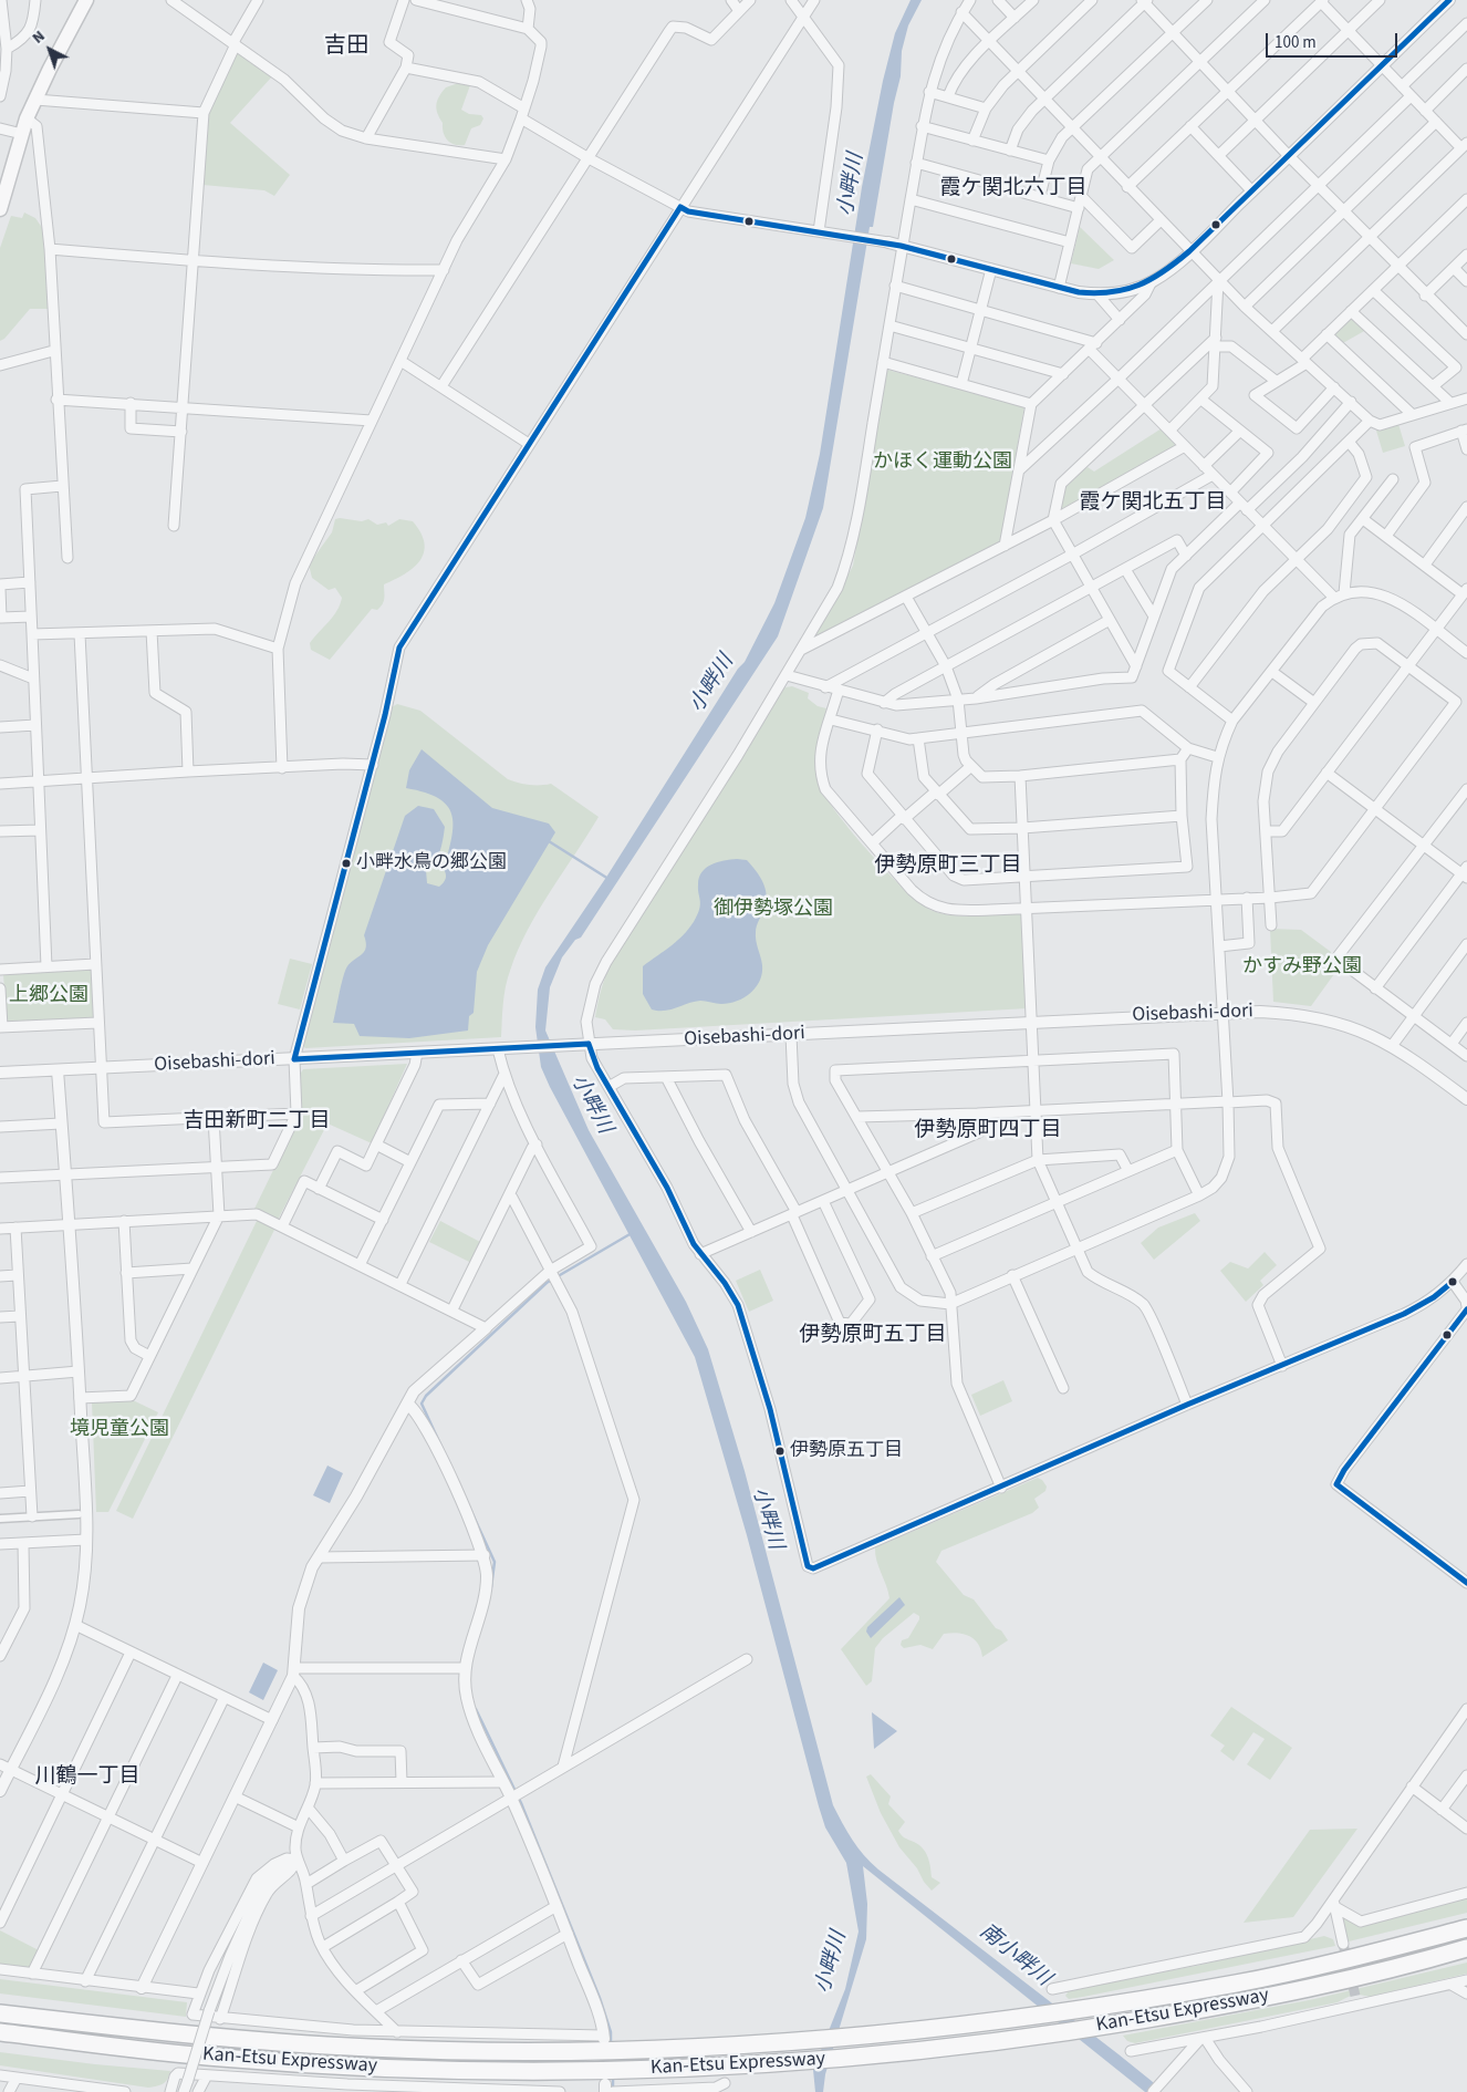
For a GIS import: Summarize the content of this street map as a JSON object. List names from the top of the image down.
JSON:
{
  "streets": {
    "highway": ["Kan-Etsu Expressway"],
    "street": ["Oisebashi-dori"]
  },
  "districts": [
    "吉田",
    "霞ケ関北六丁目",
    "霞ケ関北五丁目",
    "伊勢原町三丁目",
    "吉田新町二丁目",
    "伊勢原町四丁目",
    "伊勢原町五丁目",
    "川鶴一丁目"
  ],
  "water": ["小畔川", "南小畔川"],
  "parks": [
    "かほく運動公園",
    "御伊勢塚公園",
    "かすみ野公園",
    "上郷公園",
    "境児童公園"
  ],
  "places": ["小畔水鳥の郷公園", "伊勢原五丁目"],
  "scale_bar": "100 m",
  "north": "top left"
}
